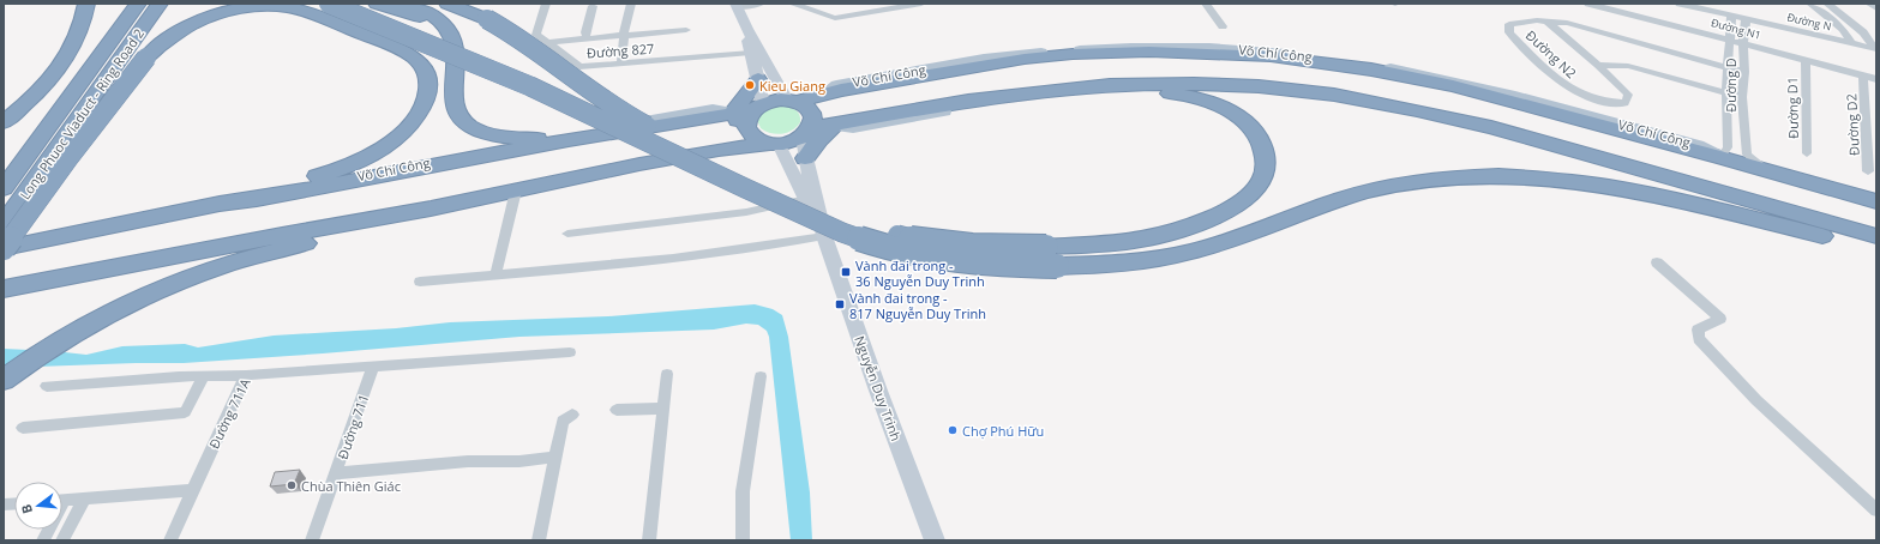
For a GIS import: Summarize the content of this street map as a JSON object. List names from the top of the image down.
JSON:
{
  "streets": {
    "highway": ["Võ Chí Công", "Long Phuoc Viaduct - Ring Road 2"],
    "main road": ["Nguyễn Duy Trinh"],
    "street": [
      "Đường N",
      "Đường N1",
      "Đường 827",
      "Đường N2",
      "Đường D",
      "Đường D1",
      "Đường D2",
      "Đường 711A",
      "Đường 711"
    ]
  },
  "crossings": [
    ["Đường N", "Đường D"],
    ["Đường N1", "Đường D"],
    ["Đường N1", "Đường D1"],
    ["Đường N1", "Đường D2"],
    ["Võ Chí Công", "Đường D"],
    ["Võ Chí Công", "Nguyễn Duy Trinh"],
    ["Đường N2", "Đường D"],
    ["Đường 711A", "Đường 711"]
  ],
  "places": {
    "other": ["Kieu Giang", "Chợ Phú Hữu", "Chùa Thiên Giác"],
    "transit": ["Vành đai trong - 36 Nguyễn Duy Trinh", "Vành đai trong - 817 Nguyễn Duy Trinh"]
  },
  "north": "left"
}
